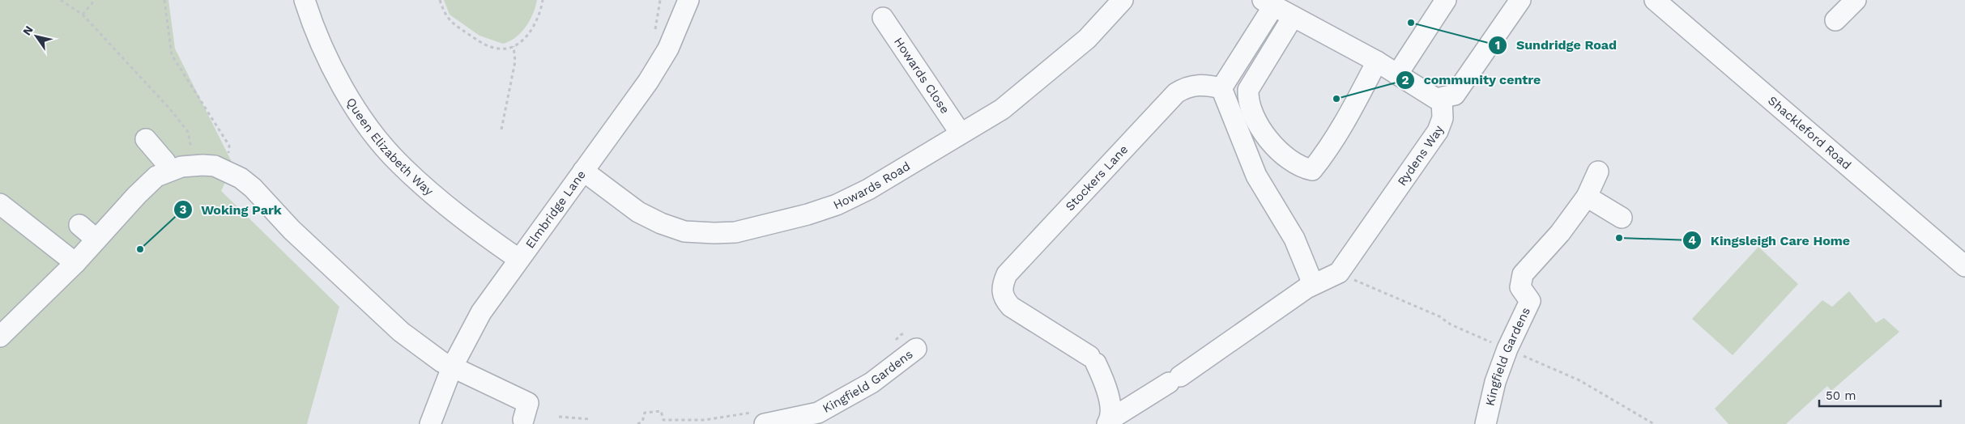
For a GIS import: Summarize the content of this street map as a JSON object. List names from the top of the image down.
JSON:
{
  "streets": {
    "street": [
      "Howards Close",
      "Shackleford Road",
      "Queen Elizabeth Way",
      "Rydens Way",
      "Stockers Lane",
      "Howards Road",
      "Elmbridge Lane",
      "Kingfield Gardens"
    ]
  },
  "crossings": [
    ["Howards Close", "Howards Road"],
    ["Queen Elizabeth Way", "Elmbridge Lane"],
    ["Howards Road", "Elmbridge Lane"]
  ],
  "places": [
    "Sundridge Road",
    "community centre",
    "Kingsleigh Care Home",
    "Woking Park"
  ],
  "scale_bar": "50 m",
  "north": "top left"
}
